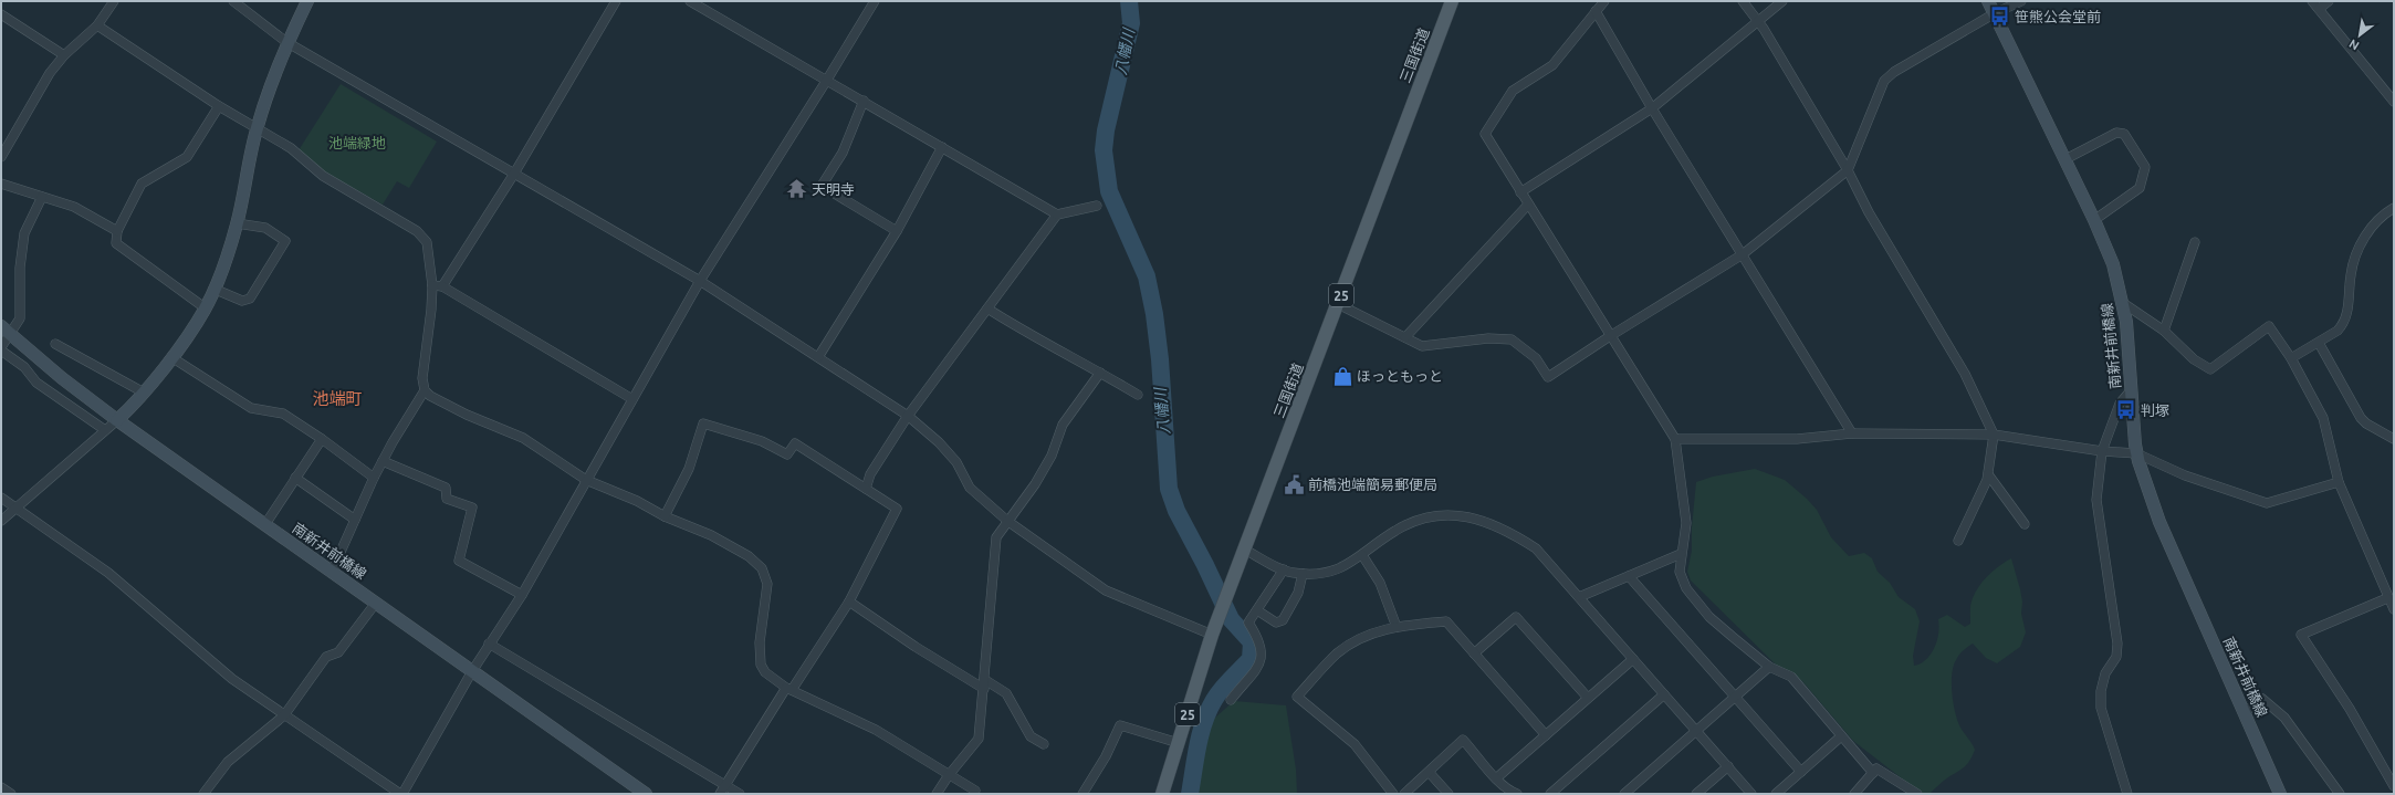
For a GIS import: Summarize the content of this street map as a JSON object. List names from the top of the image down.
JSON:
{
  "streets": {
    "main road": ["三国街道", "25", "南新井前橋線"]
  },
  "districts": ["池端町"],
  "water": ["八幡川"],
  "parks": ["池端緑地"],
  "places": {
    "bus stop": ["笹熊公会堂前", "判塚"],
    "temple": ["天明寺"],
    "shop": ["ほっともっと"],
    "public building": ["前橋池端簡易郵便局"]
  },
  "north": "bottom left"
}
